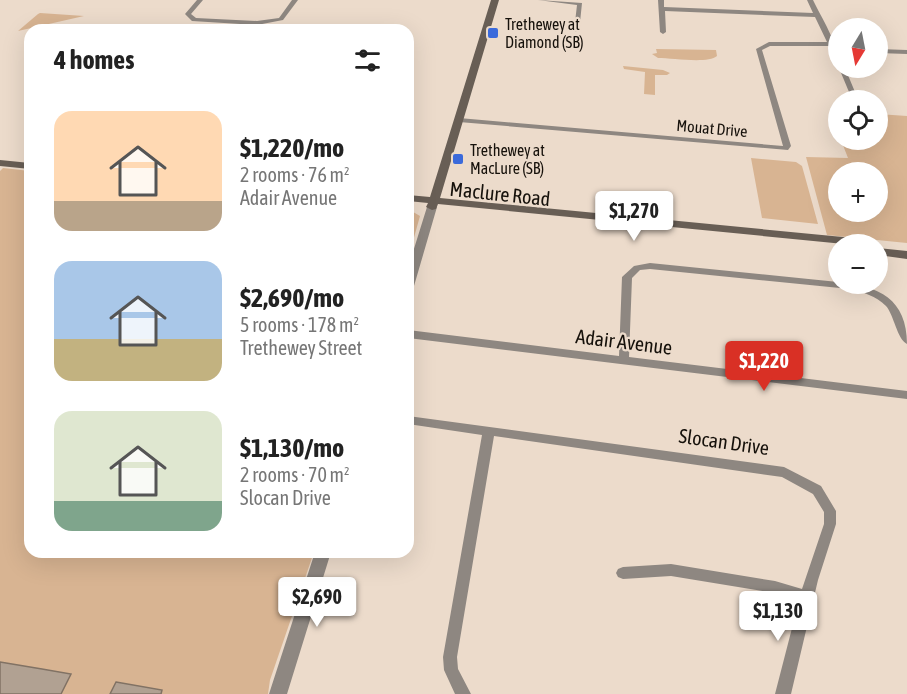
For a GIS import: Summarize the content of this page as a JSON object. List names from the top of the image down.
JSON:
{
  "streets": {
    "main road": ["Maclure Road"],
    "street": ["Mouat Drive", "Adair Avenue", "Slocan Drive"]
  },
  "places": {
    "transit": ["Trethewey at Diamond (SB)", "Trethewey at MacLure (SB)"]
  },
  "north": "bottom",
  "page": {
    "map_buttons": ["+", "−"],
    "heading": "4 homes",
    "list": [
      {
        "name": "$1,220/mo",
        "note": "2 rooms · 76 m² · Adair Avenue"
      },
      {
        "name": "$2,690/mo",
        "note": "5 rooms · 178 m² · Trethewey Street"
      },
      {
        "name": "$1,130/mo",
        "note": "2 rooms · 70 m² · Slocan Drive"
      }
    ],
    "price": [
      "$1,270",
      "$1,220",
      "$2,690",
      "$1,130"
    ]
  }
}
